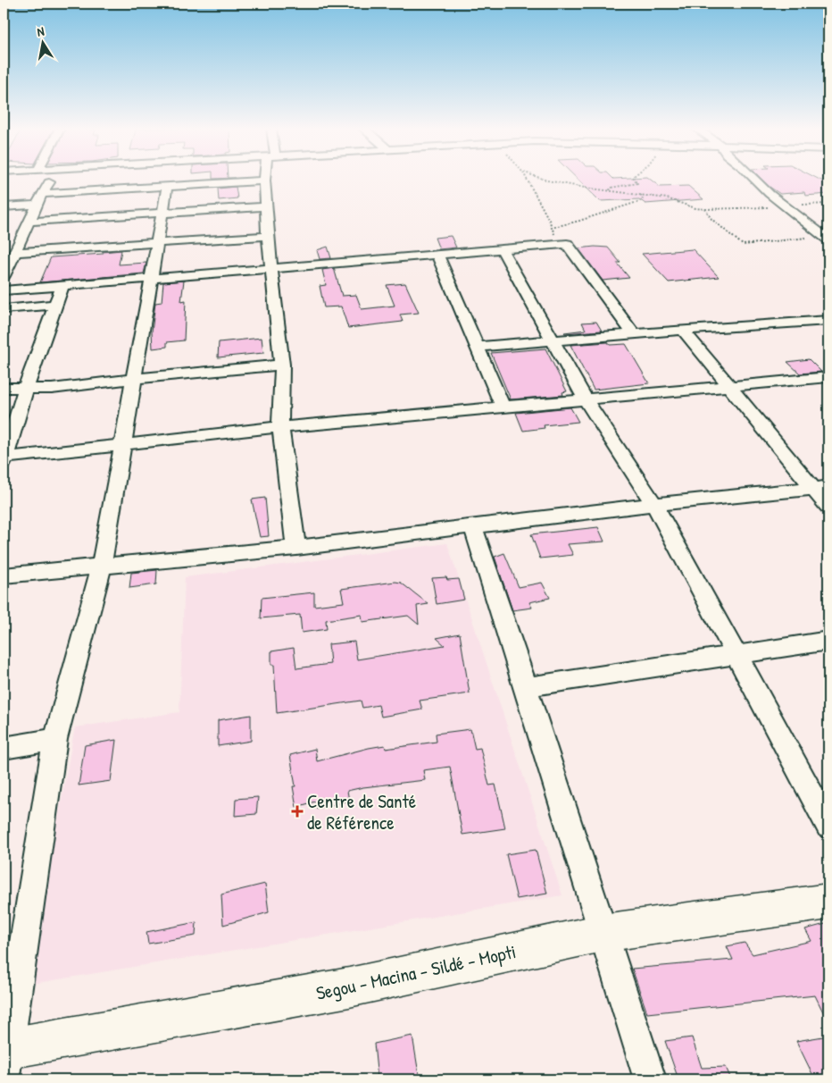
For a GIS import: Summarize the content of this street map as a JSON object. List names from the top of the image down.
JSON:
{
  "streets": {
    "main road": ["Segou - Macina - Sildé - Mopti"]
  },
  "places": {
    "health": ["Centre de Santé de Référence"]
  },
  "north": "top"
}
